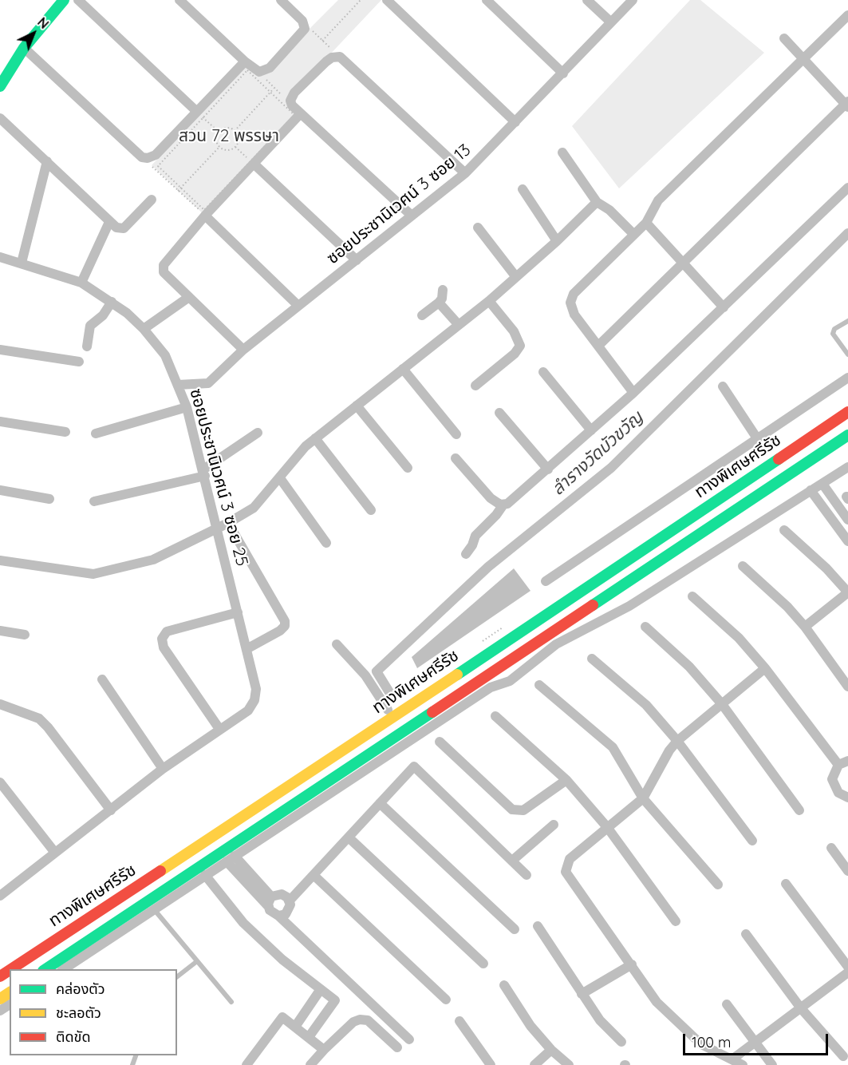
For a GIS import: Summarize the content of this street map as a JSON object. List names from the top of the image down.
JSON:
{
  "streets": {
    "main road": ["ทางพิเศษศรีรัช"],
    "street": ["ซอยประชานิเวศน์ 3 ซอย 13", "ซอยประชานิเวศน์ 3 ซอย 25"]
  },
  "crossings": [
    ["ซอยประชานิเวศน์ 3 ซอย 13", "ซอยประชานิเวศน์ 3 ซอย 25"]
  ],
  "water": ["ลำรางวัดบัวขวัญ"],
  "parks": ["สวน 72 พรรษา"],
  "legend": ["คล่องตัว", "ชะลอตัว", "ติดขัด"],
  "scale_bar": "100 m",
  "north": "top right"
}
